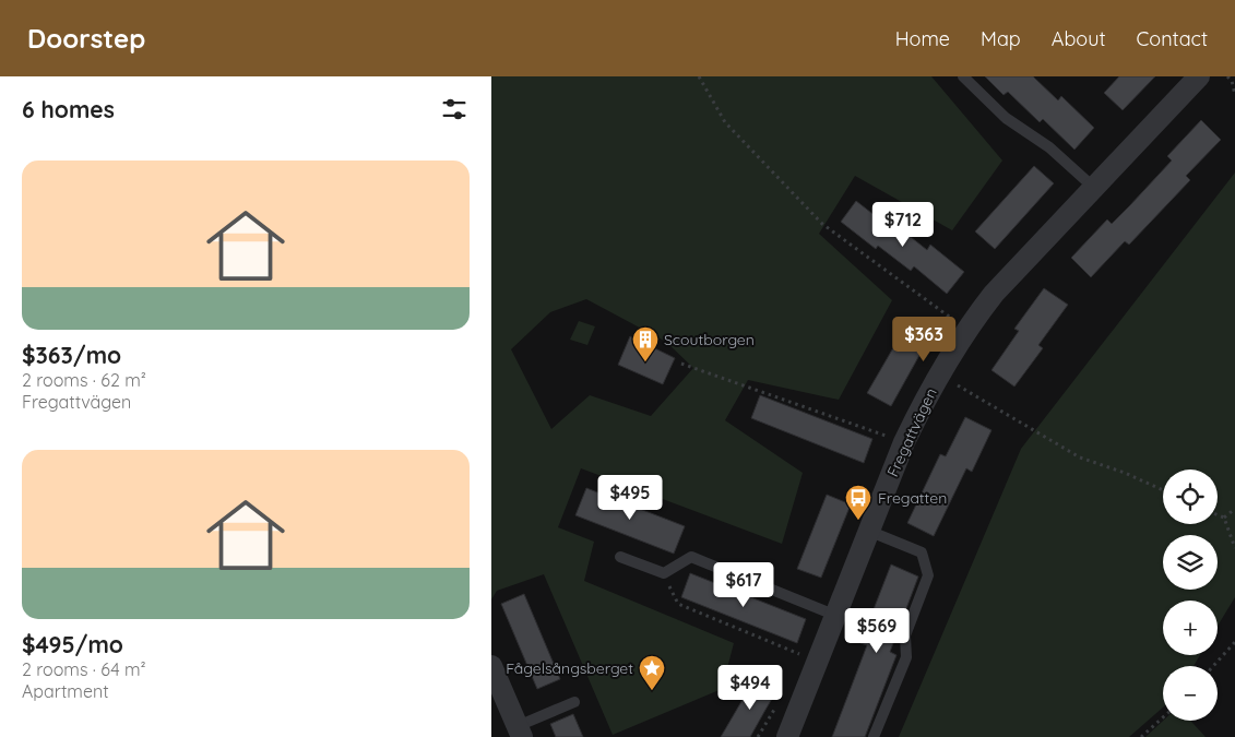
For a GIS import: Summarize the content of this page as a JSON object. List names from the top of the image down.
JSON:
{
  "streets": {
    "street": ["Fregattvägen"]
  },
  "places": {
    "building": ["Scoutborgen"],
    "bus stop": ["Fregatten"],
    "place": ["Fågelsångsberget"]
  },
  "page": {
    "header": "Doorstep",
    "nav": [
      "Home",
      "Map",
      "About",
      "Contact"
    ],
    "heading": "6 homes",
    "list": [
      {
        "name": "$363/mo",
        "note": "2 rooms · 62 m² · Fregattvägen"
      },
      {
        "name": "$495/mo",
        "note": "2 rooms · 64 m² · Apartment"
      }
    ],
    "price": [
      "$712",
      "$363",
      "$495",
      "$617",
      "$569",
      "$494"
    ],
    "map_buttons": ["+", "−"]
  }
}
